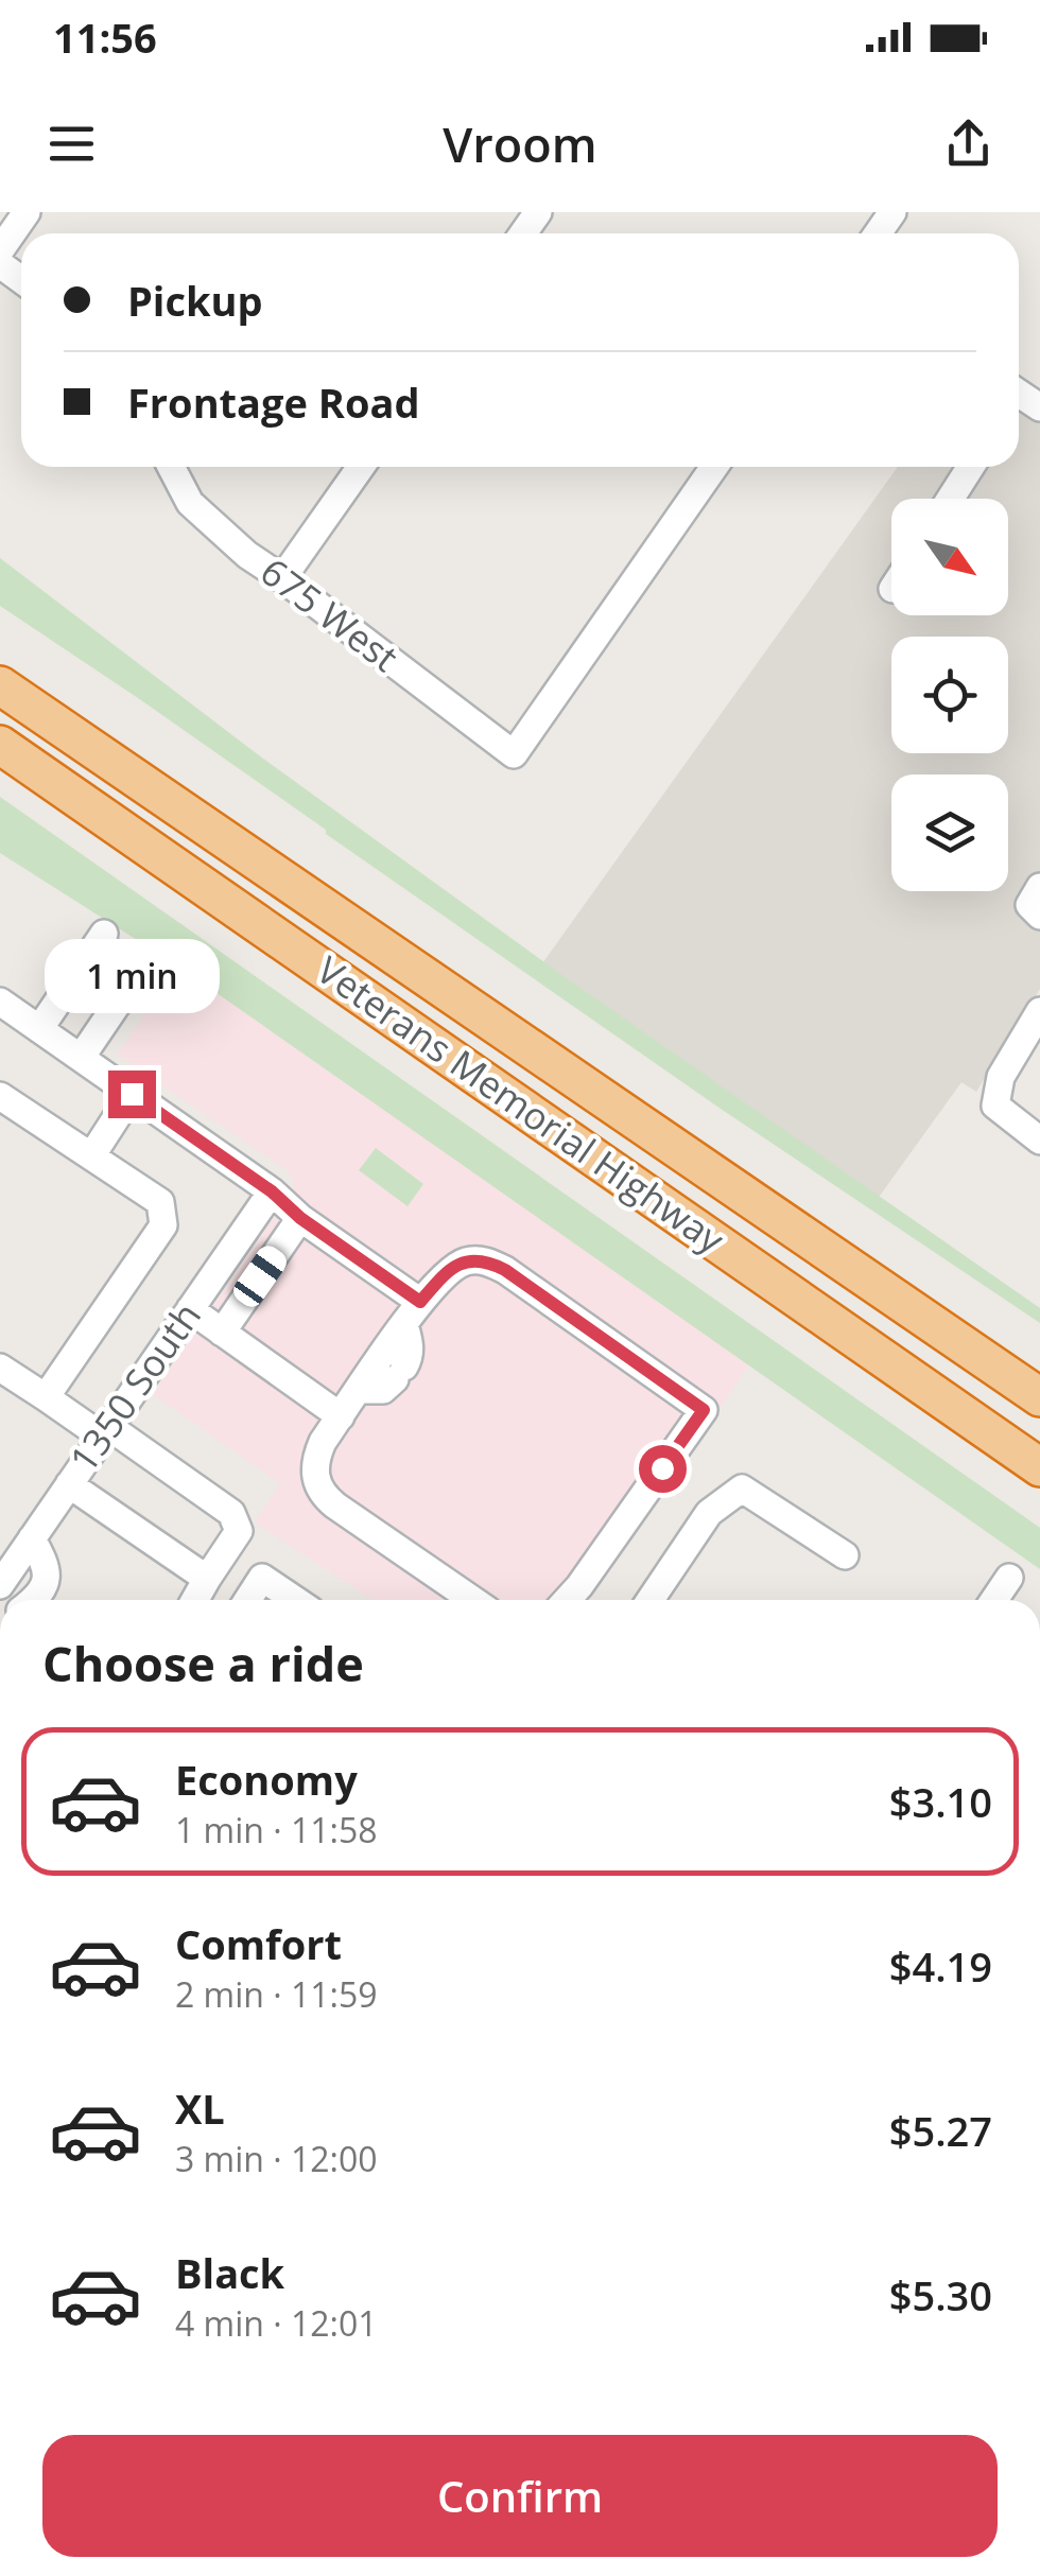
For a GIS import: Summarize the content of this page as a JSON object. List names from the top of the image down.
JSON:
{
  "streets": {
    "highway": ["Veterans Memorial Highway"],
    "street": ["675 West", "1350 South"]
  },
  "north": "bottom right",
  "page": {
    "status": "11:56",
    "header": "Vroom",
    "banner": ["Pickup", "Frontage Road"],
    "bubble": "1 min",
    "heading": "Choose a ride",
    "list": [
      {
        "name": "Economy",
        "note": "1 min · 11:58",
        "value": "$3.10"
      },
      {
        "name": "Comfort",
        "note": "2 min · 11:59",
        "value": "$4.19"
      },
      {
        "name": "XL",
        "note": "3 min · 12:00",
        "value": "$5.27"
      },
      {
        "name": "Black",
        "note": "4 min · 12:01",
        "value": "$5.30"
      }
    ],
    "buttons": "Confirm"
  }
}
